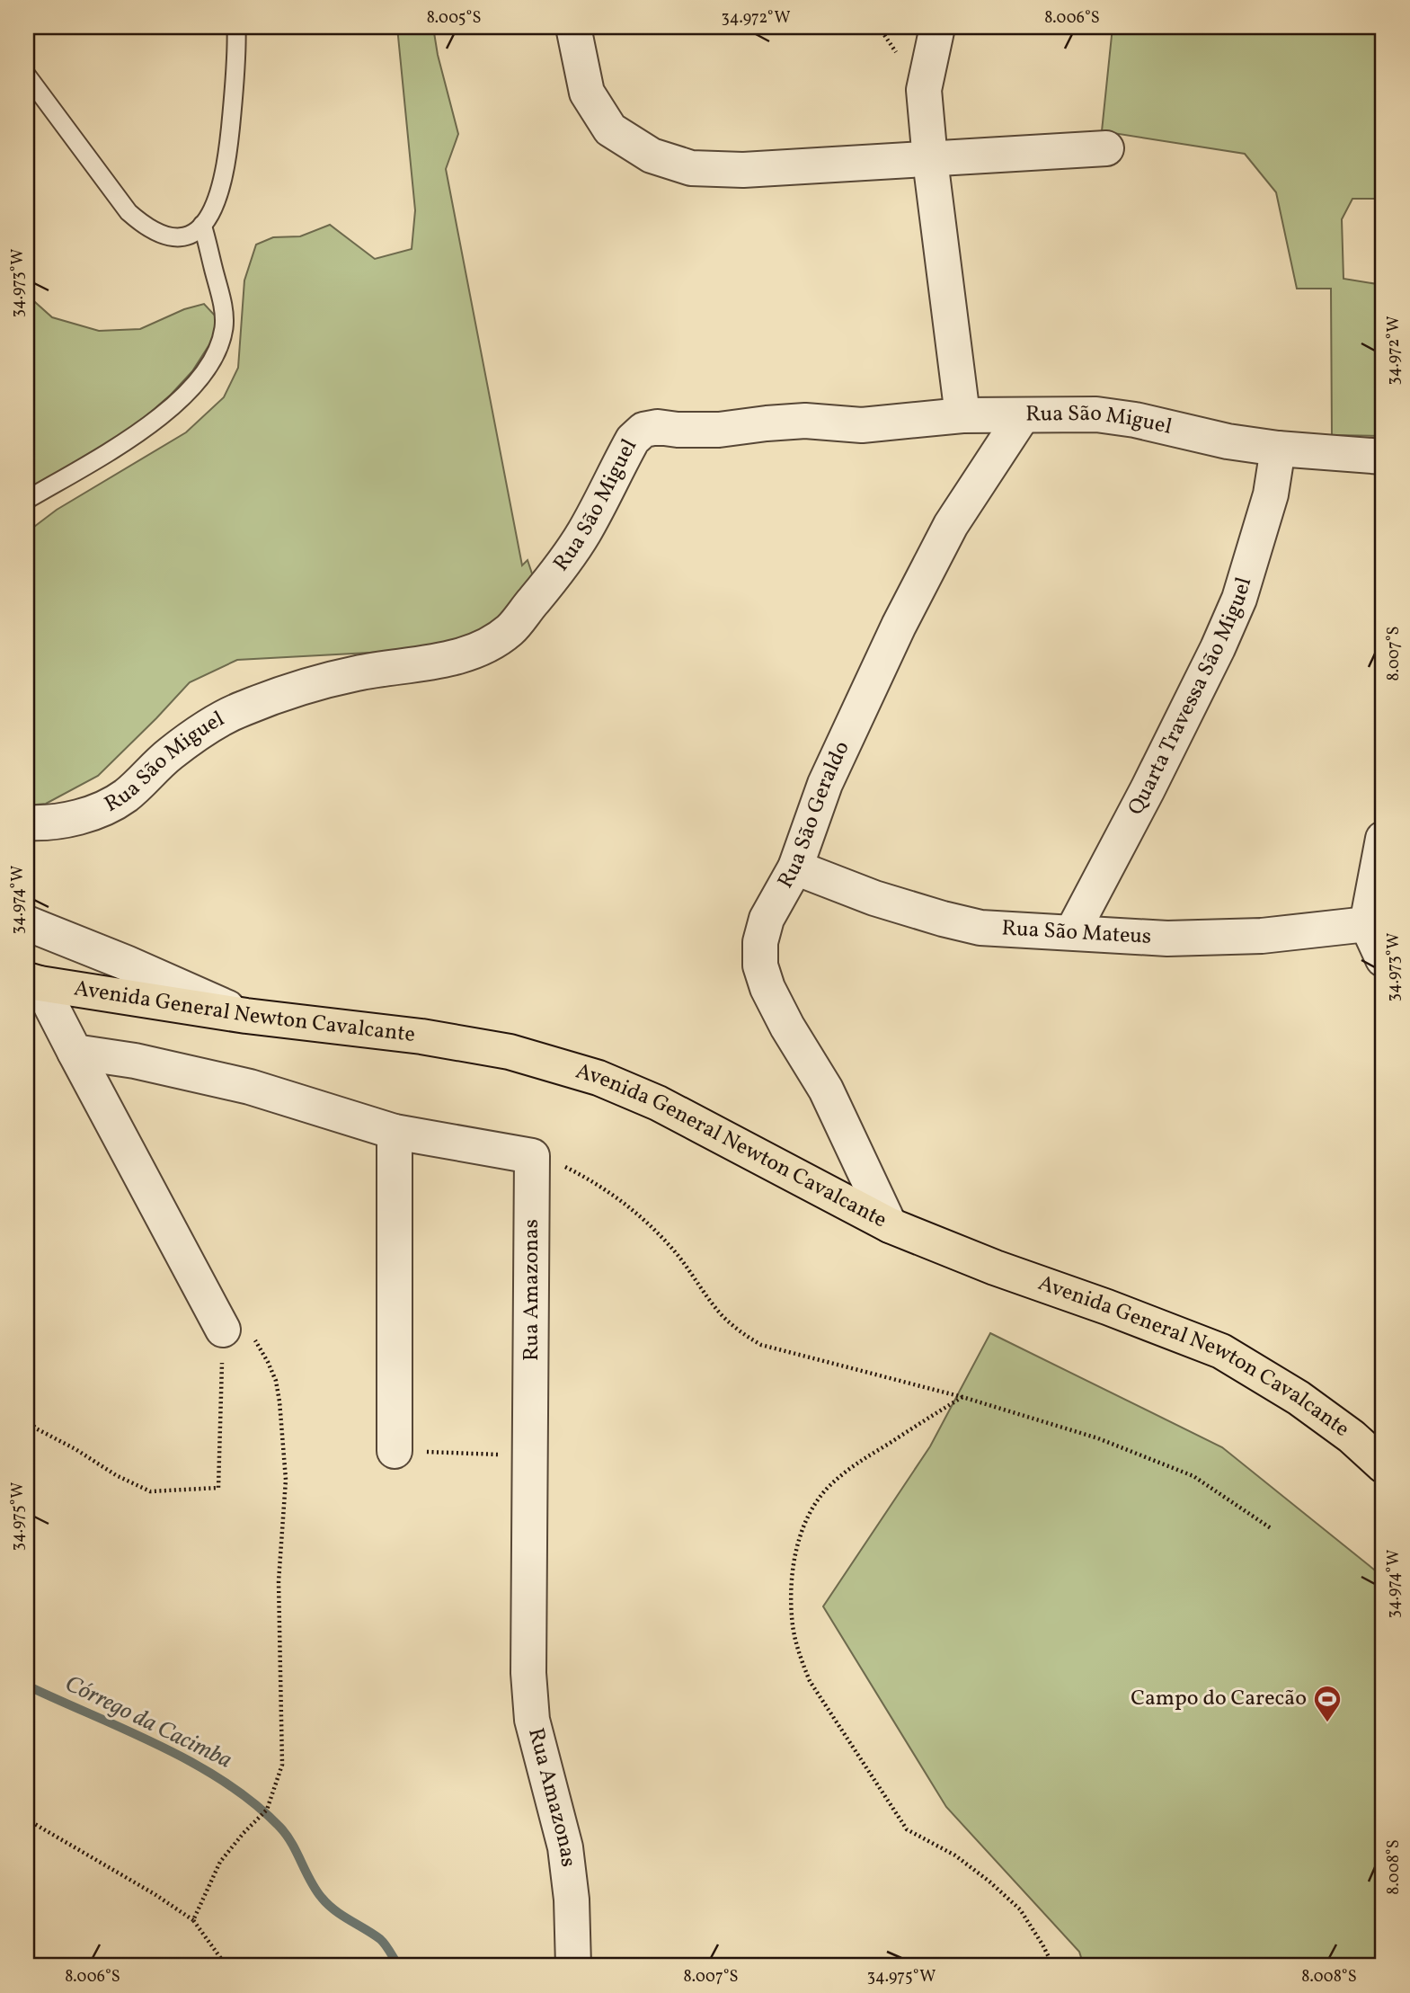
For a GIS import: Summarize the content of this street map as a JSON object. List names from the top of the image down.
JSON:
{
  "streets": {
    "main road": ["Avenida General Newton Cavalcante"],
    "street": [
      "Rua São Miguel",
      "Quarta Travessa São Miguel",
      "Rua São Geraldo",
      "Rua São Mateus",
      "Rua Amazonas"
    ]
  },
  "crossings": [
    ["Rua São Miguel", "Quarta Travessa São Miguel"],
    ["Rua São Miguel", "Rua São Geraldo"],
    ["Quarta Travessa São Miguel", "Rua São Mateus"],
    ["Rua São Geraldo", "Rua São Mateus"],
    ["Rua São Geraldo", "Avenida General Newton Cavalcante"]
  ],
  "water": ["Córrego da Cacimba"],
  "places": {
    "sports": ["Campo do Carecão"]
  },
  "coordinates": [
    "8.005°S",
    "34.972°W",
    "8.006°S",
    "34.973°W",
    "8.007°S",
    "34.974°W",
    "34.975°W",
    "8.008°S"
  ]
}
